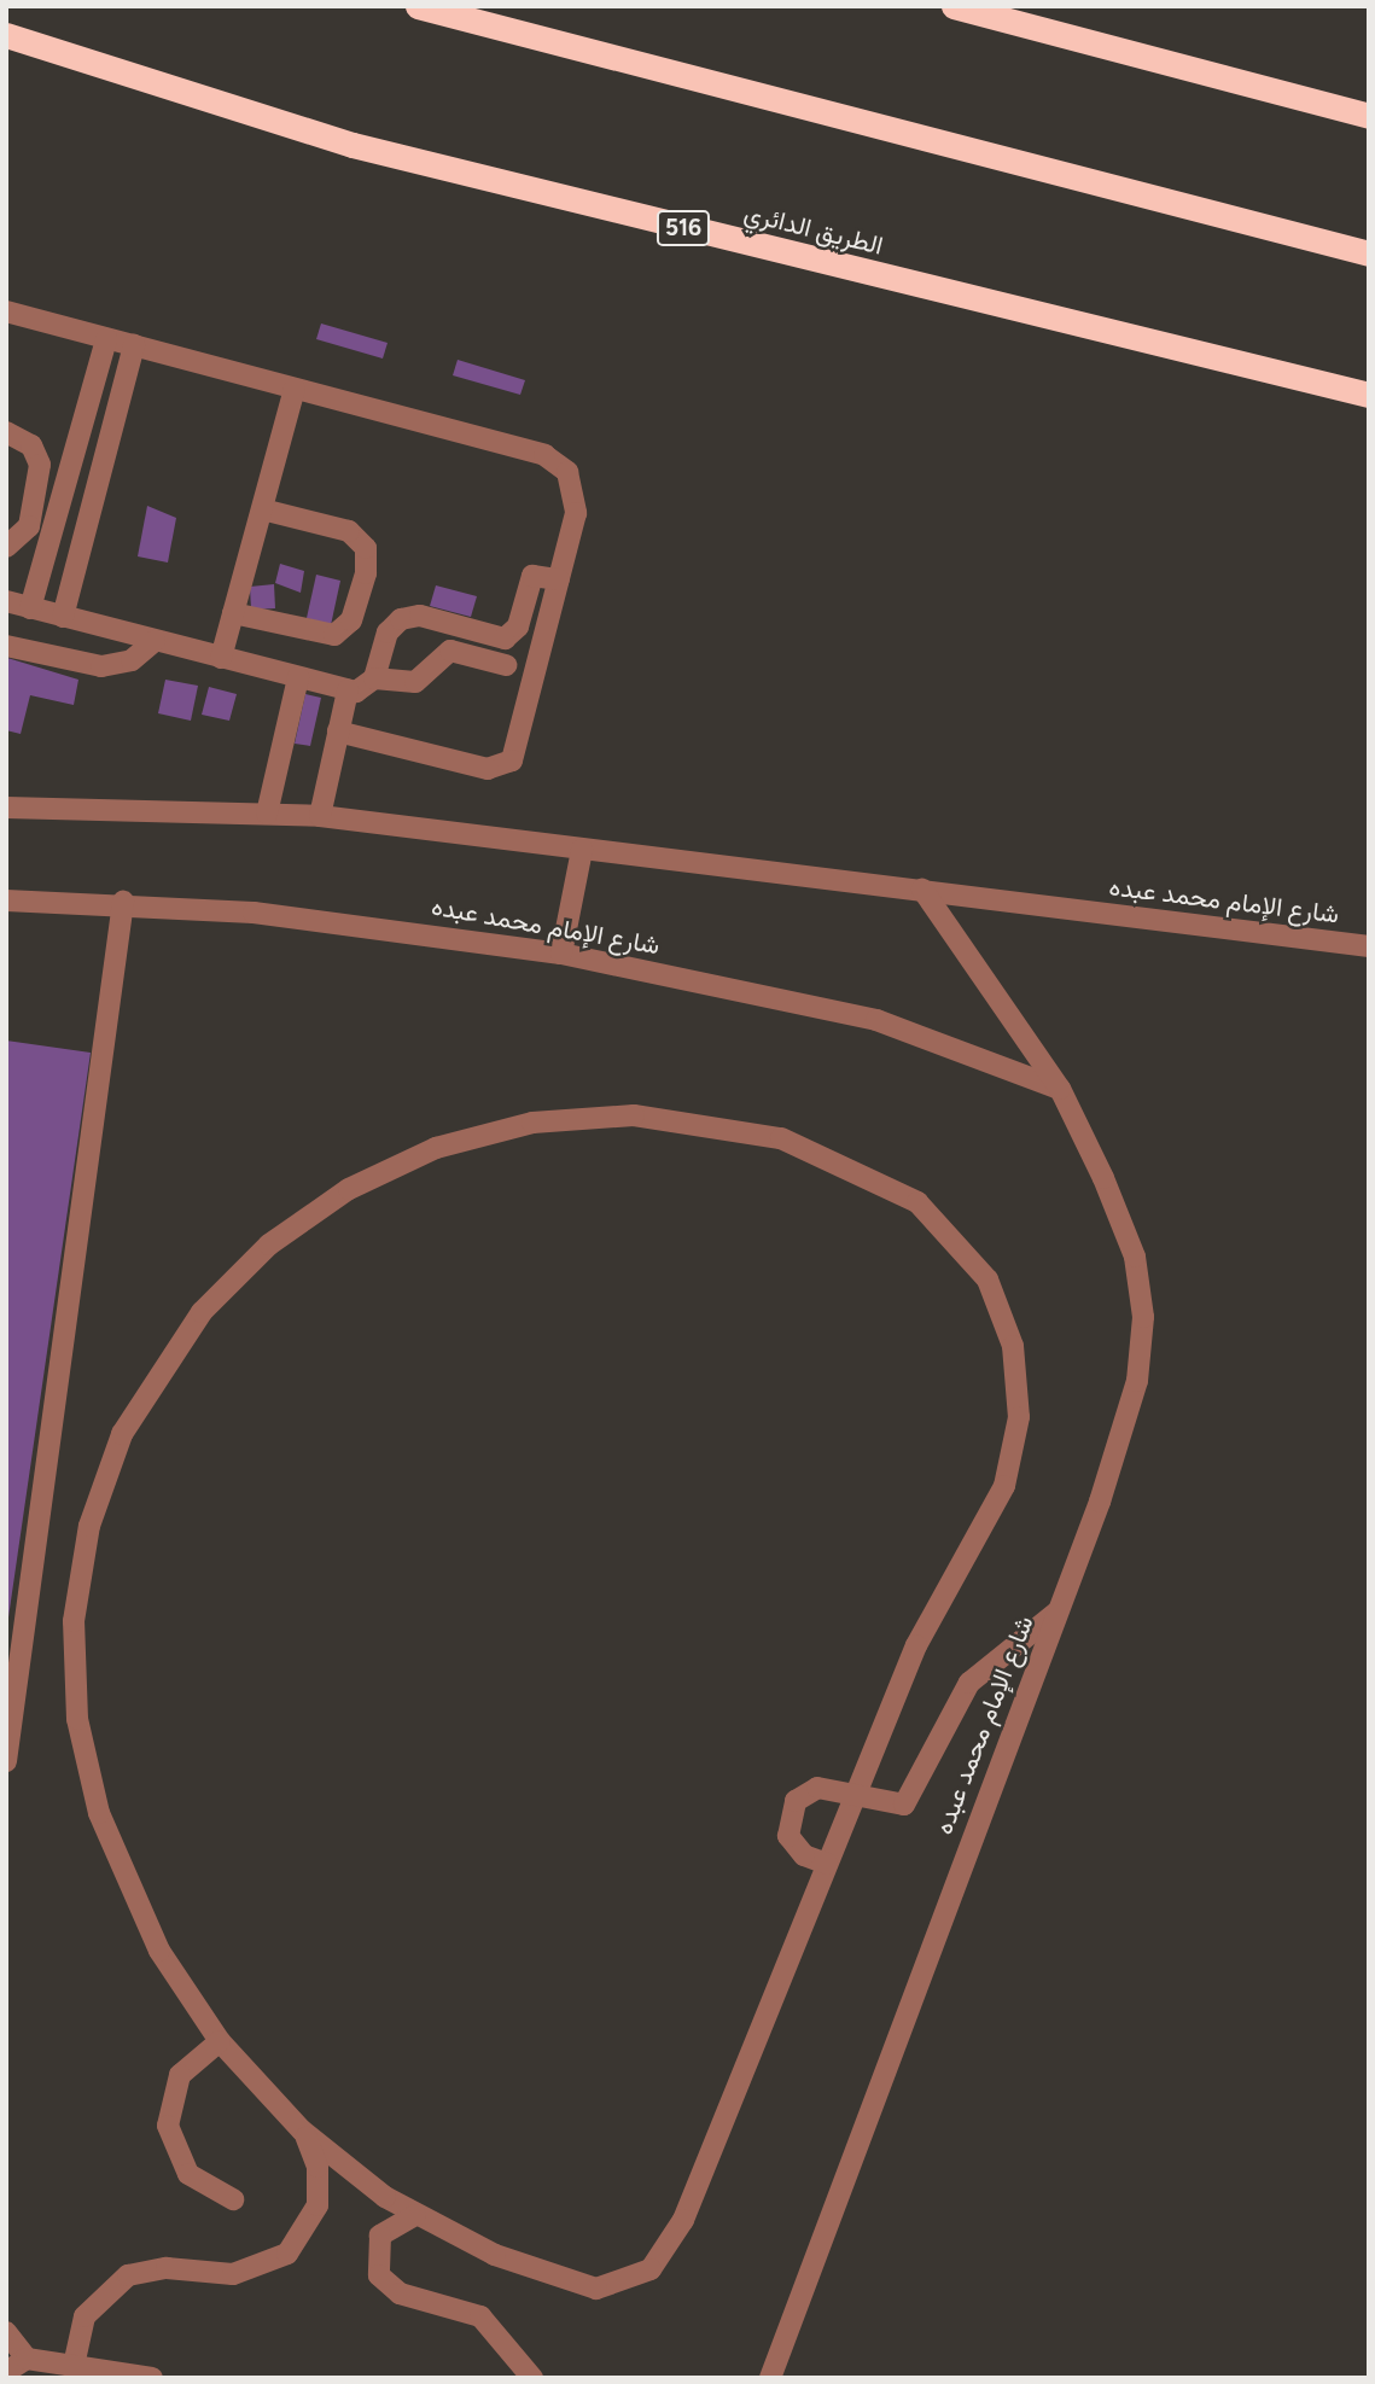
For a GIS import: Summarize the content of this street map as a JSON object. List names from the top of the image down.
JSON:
{
  "streets": {
    "highway": ["516", "الطريق الدائري"],
    "street": ["شارع الإمام محمد عبده"]
  }
}
